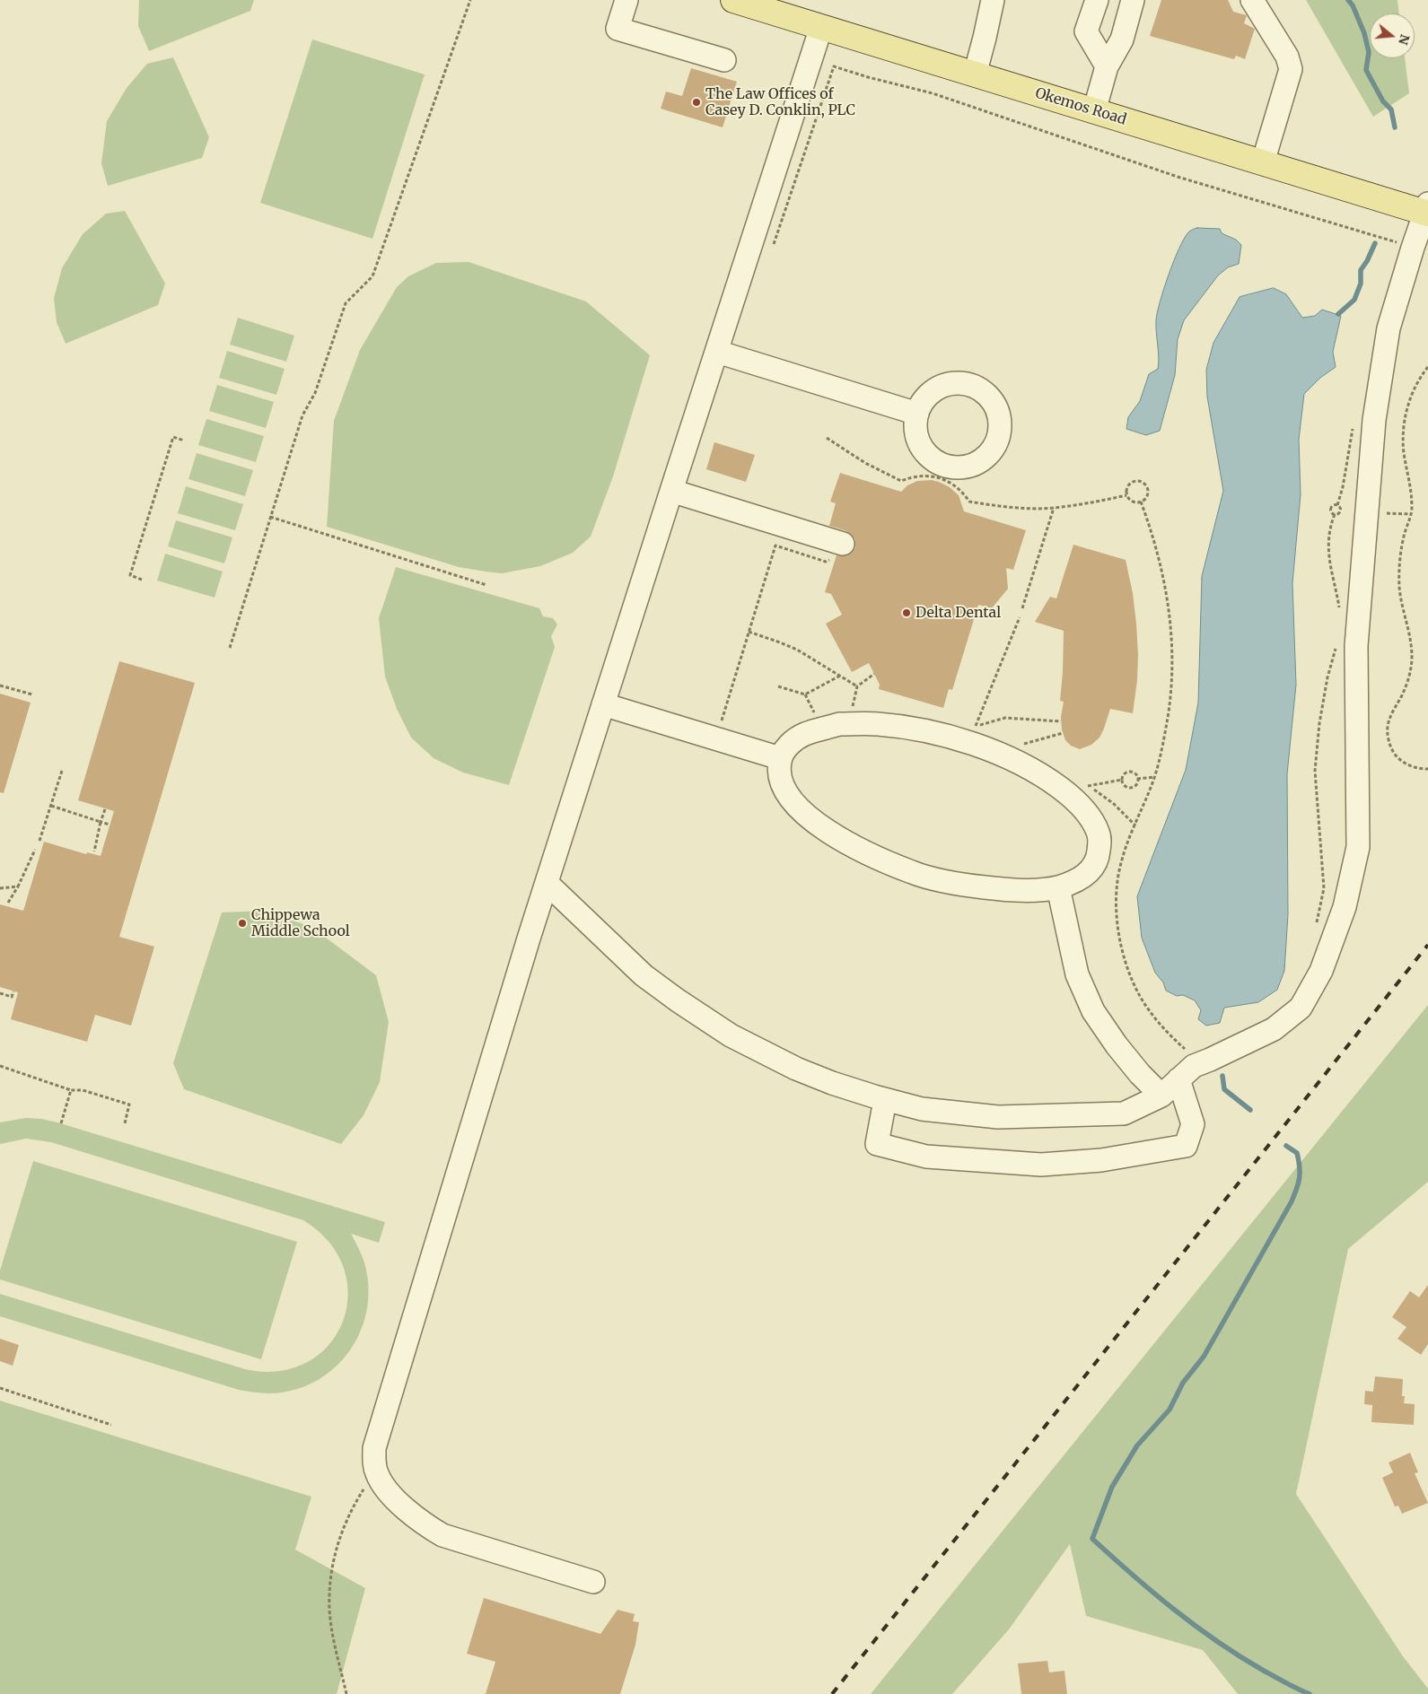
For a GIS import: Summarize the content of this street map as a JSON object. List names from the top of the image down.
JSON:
{
  "streets": {
    "main road": ["Okemos Road"]
  },
  "places": ["The Law Offices of Casey D. Conklin, PLC", "Delta Dental", "Chippewa Middle School"],
  "north": "right"
}
